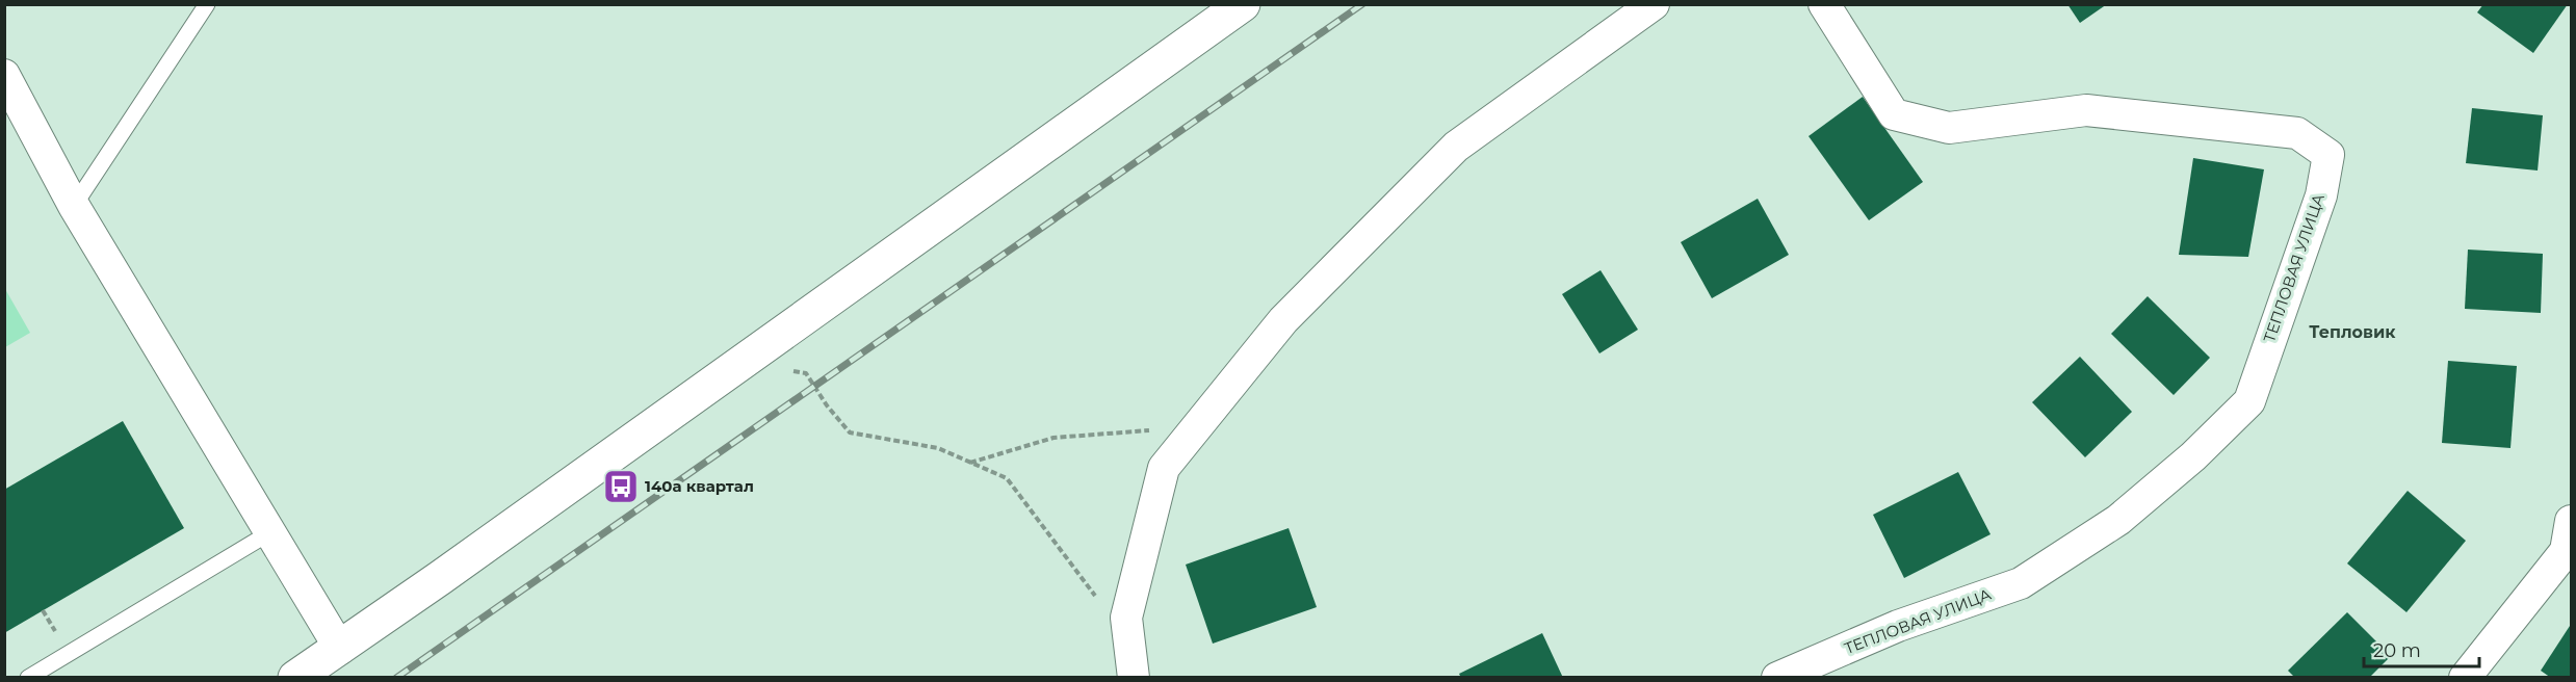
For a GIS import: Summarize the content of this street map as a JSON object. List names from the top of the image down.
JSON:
{
  "streets": {
    "street": ["ТЕПЛОВАЯ УЛИЦА"]
  },
  "districts": ["Тепловик"],
  "places": {
    "bus stop": ["140а квартал"]
  },
  "scale_bar": "20 m"
}
